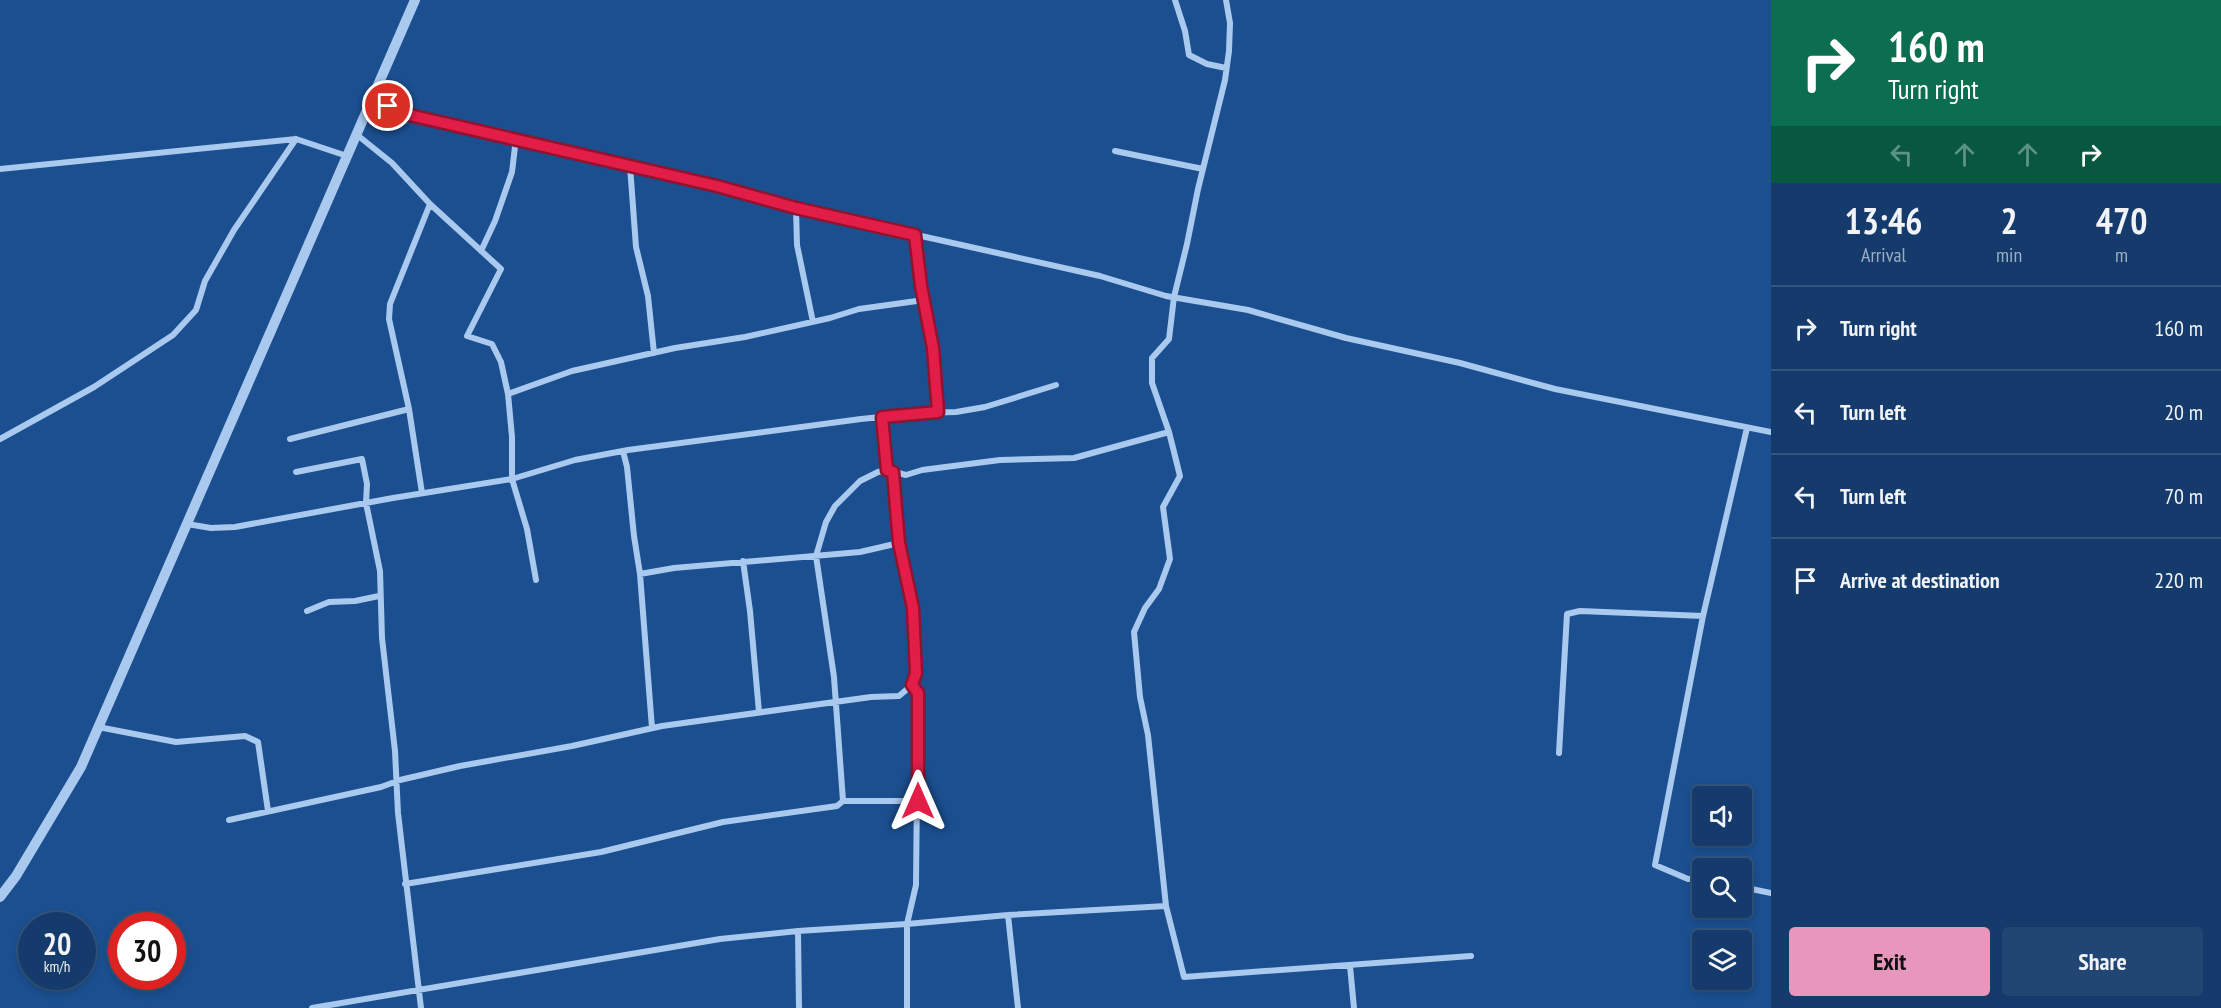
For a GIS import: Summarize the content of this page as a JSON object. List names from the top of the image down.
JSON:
{
  "page": {
    "turn": ["160 m", "Turn right"],
    "eta": [
      "13:46",
      "Arrival",
      "2",
      "min",
      "470",
      "m"
    ],
    "list": [
      {
        "name": "Turn right",
        "value": "160 m"
      },
      {
        "name": "Turn left",
        "value": "20 m"
      },
      {
        "name": "Turn left",
        "value": "70 m"
      },
      {
        "name": "Arrive at destination",
        "value": "220 m"
      }
    ],
    "speed": "20 km/h",
    "limit": "30",
    "buttons": ["Exit", "Share"]
  }
}
